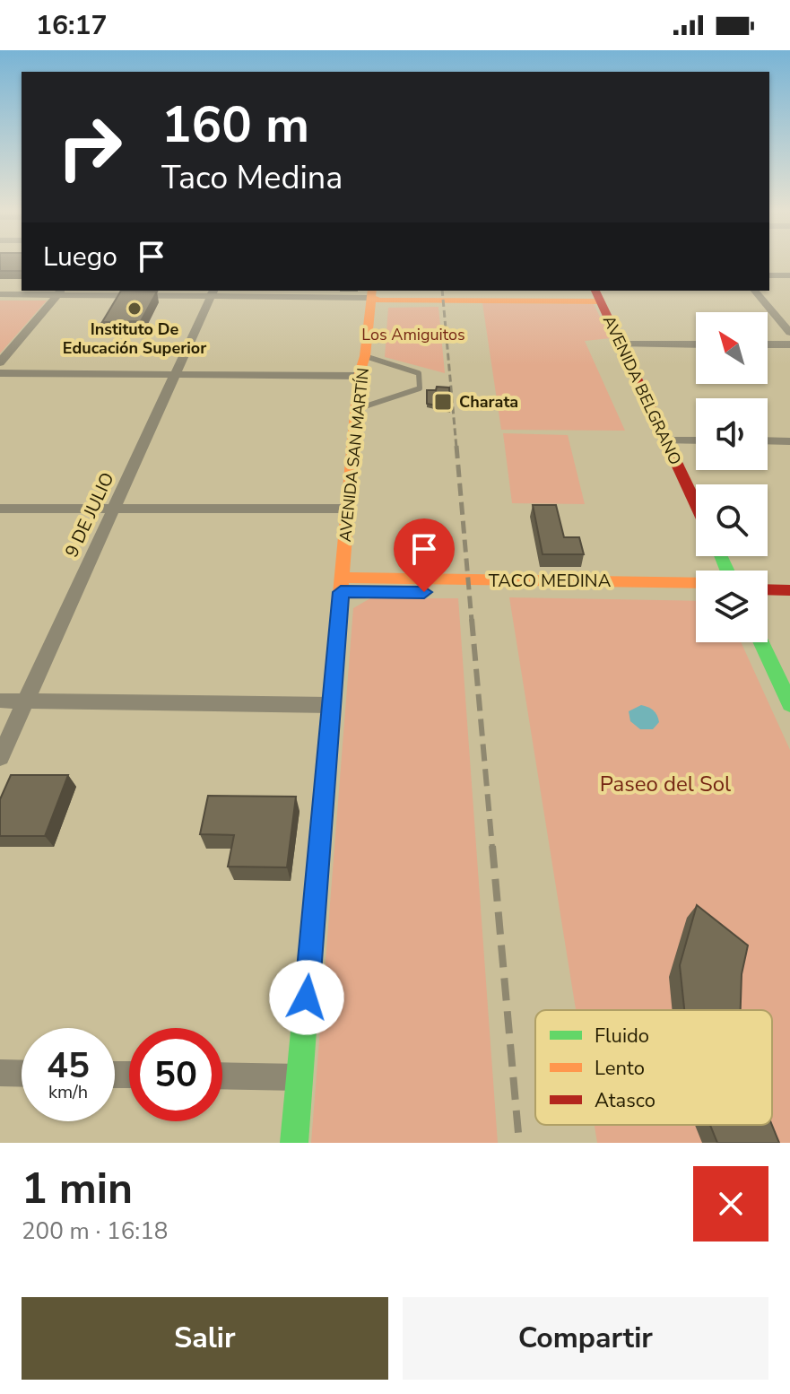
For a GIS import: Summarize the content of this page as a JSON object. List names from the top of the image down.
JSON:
{
  "streets": {
    "main road": ["AVENIDA BELGRANO", "AVENIDA SAN MARTÍN", "TACO MEDINA"],
    "street": ["9 DE JULIO"]
  },
  "crossings": [
    ["AVENIDA SAN MARTÍN", "TACO MEDINA"]
  ],
  "parks": ["Los Amiguitos", "Paseo del Sol"],
  "places": {
    "other": ["Instituto De Educación Superior"],
    "transit": ["Charata"]
  },
  "legend": ["Fluido", "Lento", "Atasco"],
  "north": "top left",
  "page": {
    "status": "16:17",
    "turn": ["160 m", "Taco Medina"],
    "then": "Luego",
    "speed": "45 km/h",
    "limit": "50",
    "heading": ["1 min", "200 m · 16:18"],
    "buttons": ["Salir", "Compartir"]
  }
}
